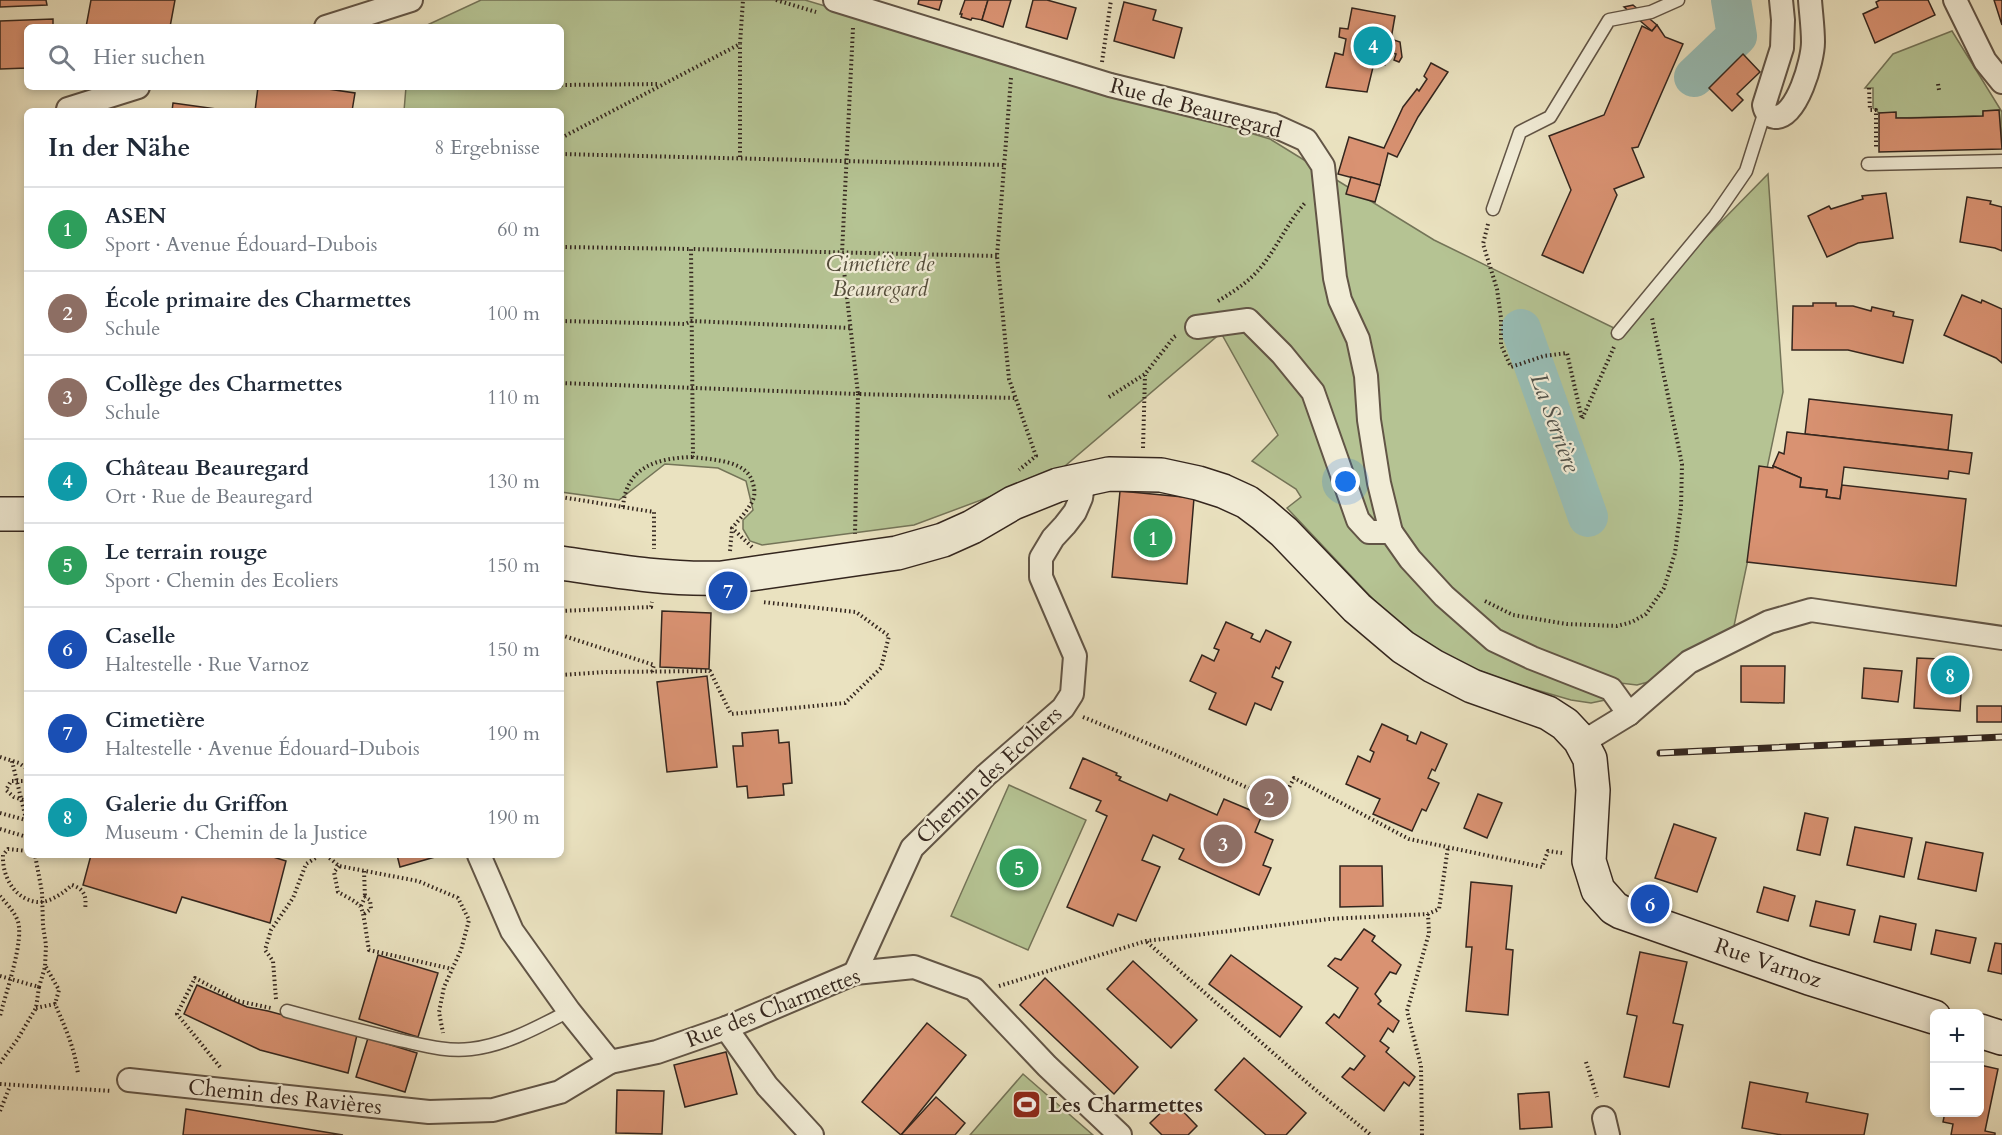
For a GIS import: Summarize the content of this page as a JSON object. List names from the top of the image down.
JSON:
{
  "streets": {
    "street": [
      "Rue de Beauregard",
      "Chemin des Ecoliers",
      "Rue Varnoz",
      "Rue des Charmettes",
      "Chemin des Ravières"
    ]
  },
  "crossings": [
    ["Chemin des Ecoliers", "Rue des Charmettes"],
    ["Rue des Charmettes", "Chemin des Ravières"]
  ],
  "water": ["La Serrière"],
  "parks": ["Cimetière de Beauregard"],
  "places": {
    "sports": ["Les Charmettes"]
  },
  "page": {
    "pins": [
      "4",
      "1",
      "7",
      "8",
      "2",
      "3",
      "5",
      "6"
    ],
    "search": "Hier suchen",
    "heading": ["In der Nähe", "8 Ergebnisse"],
    "list": [
      {
        "mark": "1",
        "name": "ASEN",
        "note": "Sport · Avenue Édouard-Dubois",
        "value": "60 m"
      },
      {
        "mark": "2",
        "name": "École primaire des Charmettes",
        "note": "Schule",
        "value": "100 m"
      },
      {
        "mark": "3",
        "name": "Collège des Charmettes",
        "note": "Schule",
        "value": "110 m"
      },
      {
        "mark": "4",
        "name": "Château Beauregard",
        "note": "Ort · Rue de Beauregard",
        "value": "130 m"
      },
      {
        "mark": "5",
        "name": "Le terrain rouge",
        "note": "Sport · Chemin des Ecoliers",
        "value": "150 m"
      },
      {
        "mark": "6",
        "name": "Caselle",
        "note": "Haltestelle · Rue Varnoz",
        "value": "150 m"
      },
      {
        "mark": "7",
        "name": "Cimetière",
        "note": "Haltestelle · Avenue Édouard-Dubois",
        "value": "190 m"
      },
      {
        "mark": "8",
        "name": "Galerie du Griffon",
        "note": "Museum · Chemin de la Justice",
        "value": "190 m"
      }
    ],
    "map_buttons": ["+", "−"]
  }
}
